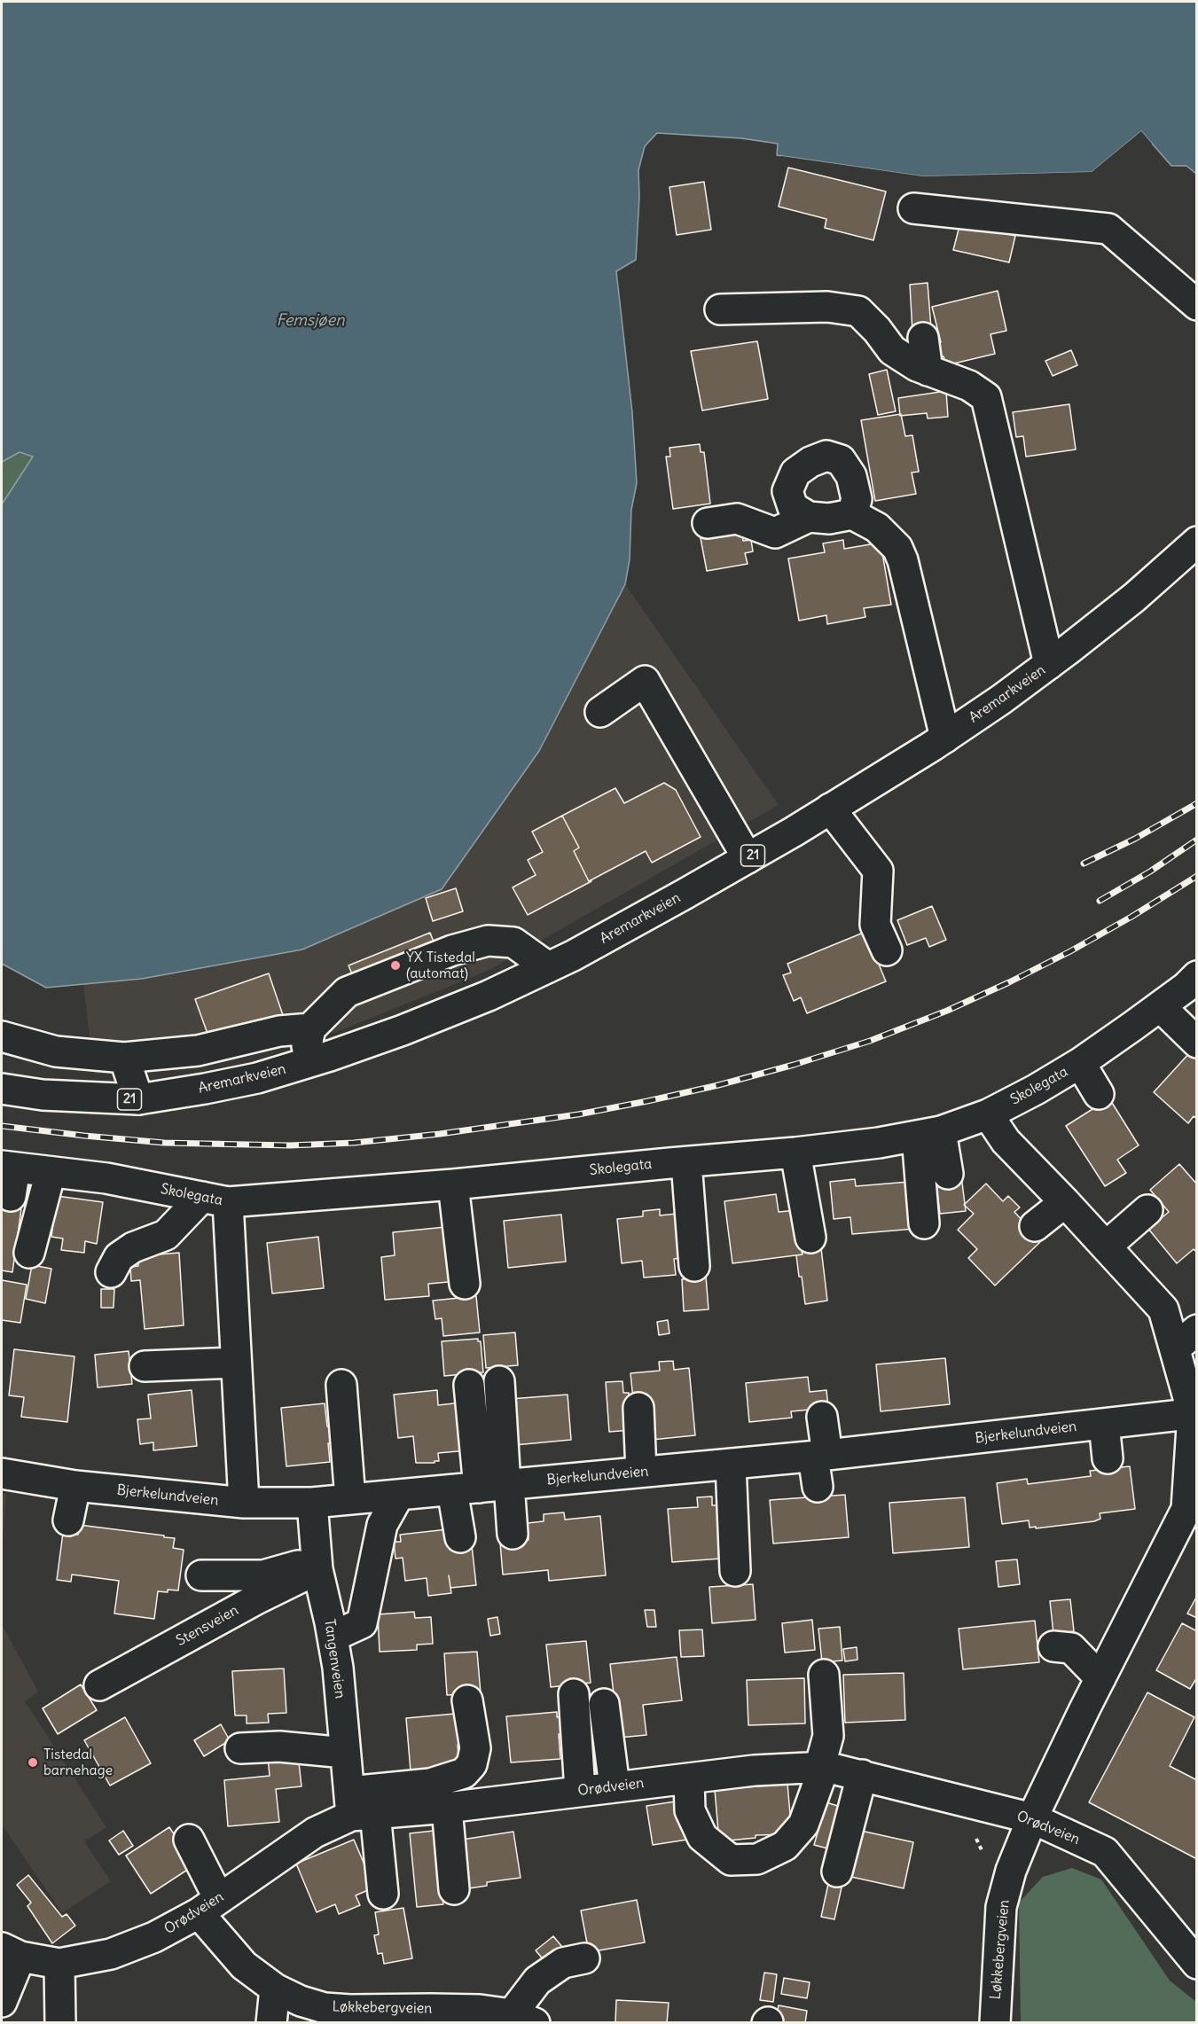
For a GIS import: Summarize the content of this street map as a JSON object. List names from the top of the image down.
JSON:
{
  "streets": {
    "street": [
      "Aremarkveien",
      "21",
      "Skolegata",
      "Bjerkelundveien",
      "Stensveien",
      "Tangenveien",
      "Orødveien",
      "Løkkebergveien"
    ]
  },
  "crossings": [
    ["Bjerkelundveien", "Tangenveien"],
    ["Bjerkelundveien", "Løkkebergveien"],
    ["Stensveien", "Tangenveien"],
    ["Tangenveien", "Orødveien"],
    ["Orødveien", "Løkkebergveien"]
  ],
  "water": ["Femsjøen"],
  "places": ["YX Tistedal (automat)", "Tistedal barnehage"]
}
